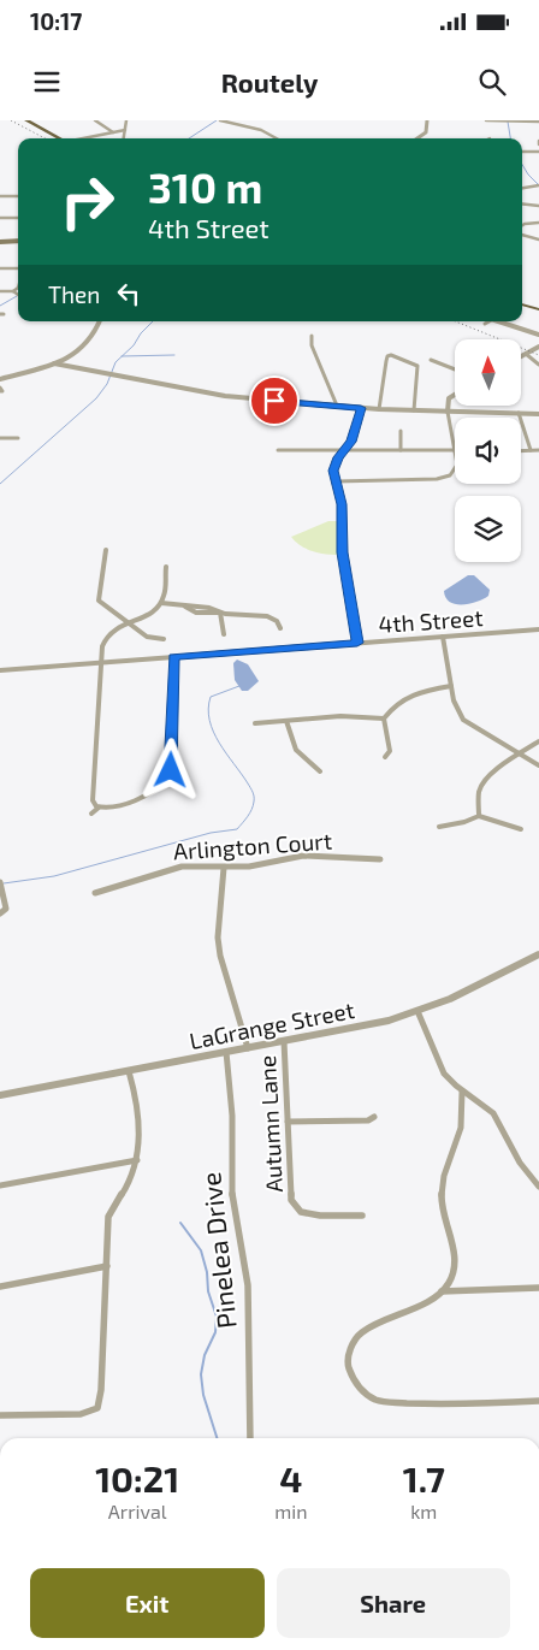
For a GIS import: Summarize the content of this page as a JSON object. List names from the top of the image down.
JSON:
{
  "streets": {
    "street": [
      "4th Street",
      "Arlington Court",
      "LaGrange Street",
      "Autumn Lane",
      "Pinelea Drive"
    ]
  },
  "crossings": [
    ["LaGrange Street", "Autumn Lane"],
    ["LaGrange Street", "Pinelea Drive"]
  ],
  "north": "top",
  "page": {
    "status": "10:17",
    "header": "Routely",
    "turn": ["310 m", "4th Street"],
    "then": "Then",
    "eta": [
      "10:21",
      "Arrival",
      "4",
      "min",
      "1.7",
      "km"
    ],
    "buttons": ["Exit", "Share"]
  }
}
